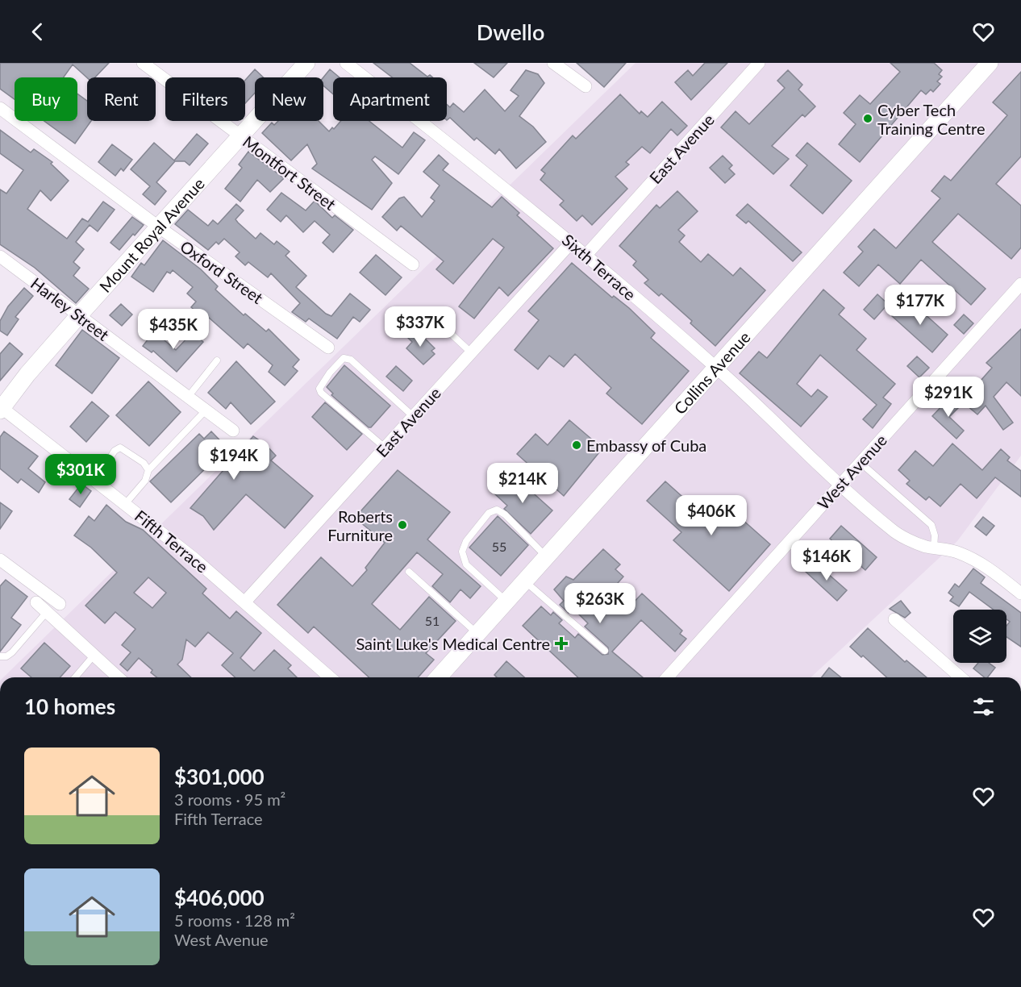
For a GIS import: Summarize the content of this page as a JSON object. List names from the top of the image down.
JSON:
{
  "streets": {
    "street": [
      "East Avenue",
      "Montfort Street",
      "Mount Royal Avenue",
      "Sixth Terrace",
      "Oxford Street",
      "Harley Street",
      "Collins Avenue",
      "West Avenue",
      "Fifth Terrace"
    ]
  },
  "crossings": [
    ["East Avenue", "Sixth Terrace"],
    ["East Avenue", "Fifth Terrace"],
    ["Montfort Street", "Mount Royal Avenue"],
    ["Mount Royal Avenue", "Oxford Street"],
    ["Mount Royal Avenue", "Harley Street"],
    ["Mount Royal Avenue", "Fifth Terrace"],
    ["Sixth Terrace", "Collins Avenue"],
    ["Sixth Terrace", "West Avenue"]
  ],
  "places": {
    "other": ["Cyber Tech Training Centre", "Embassy of Cuba", "Roberts Furniture"],
    "health": ["Saint Luke's Medical Centre"]
  },
  "house_numbers": ["55", "51"],
  "page": {
    "header": "Dwello",
    "chip": [
      "Buy",
      "Rent",
      "Filters",
      "New",
      "Apartment"
    ],
    "price": [
      "$177K",
      "$337K",
      "$435K",
      "$291K",
      "$194K",
      "$301K",
      "$214K",
      "$406K",
      "$146K",
      "$263K"
    ],
    "heading": "10 homes",
    "list": [
      {
        "name": "$301,000",
        "note": "3 rooms · 95 m² · Fifth Terrace"
      },
      {
        "name": "$406,000",
        "note": "5 rooms · 128 m² · West Avenue"
      }
    ]
  }
}
